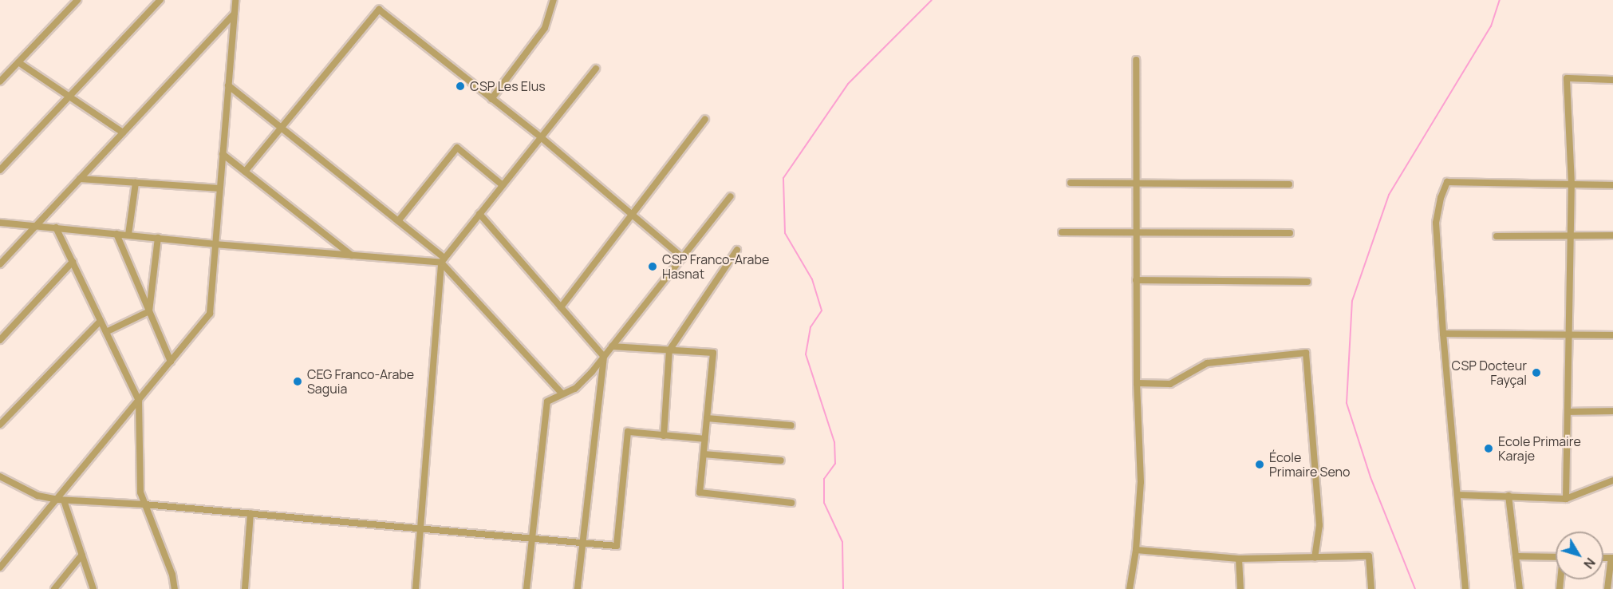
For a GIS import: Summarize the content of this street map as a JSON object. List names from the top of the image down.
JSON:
{
  "places": [
    "CSP Les Elus",
    "CSP Franco-Arabe Hasnat",
    "CSP Docteur Fayçal",
    "CEG Franco-Arabe Saguia",
    "Ecole Primaire Karaje",
    "École Primaire Seno"
  ],
  "north": "bottom right"
}
